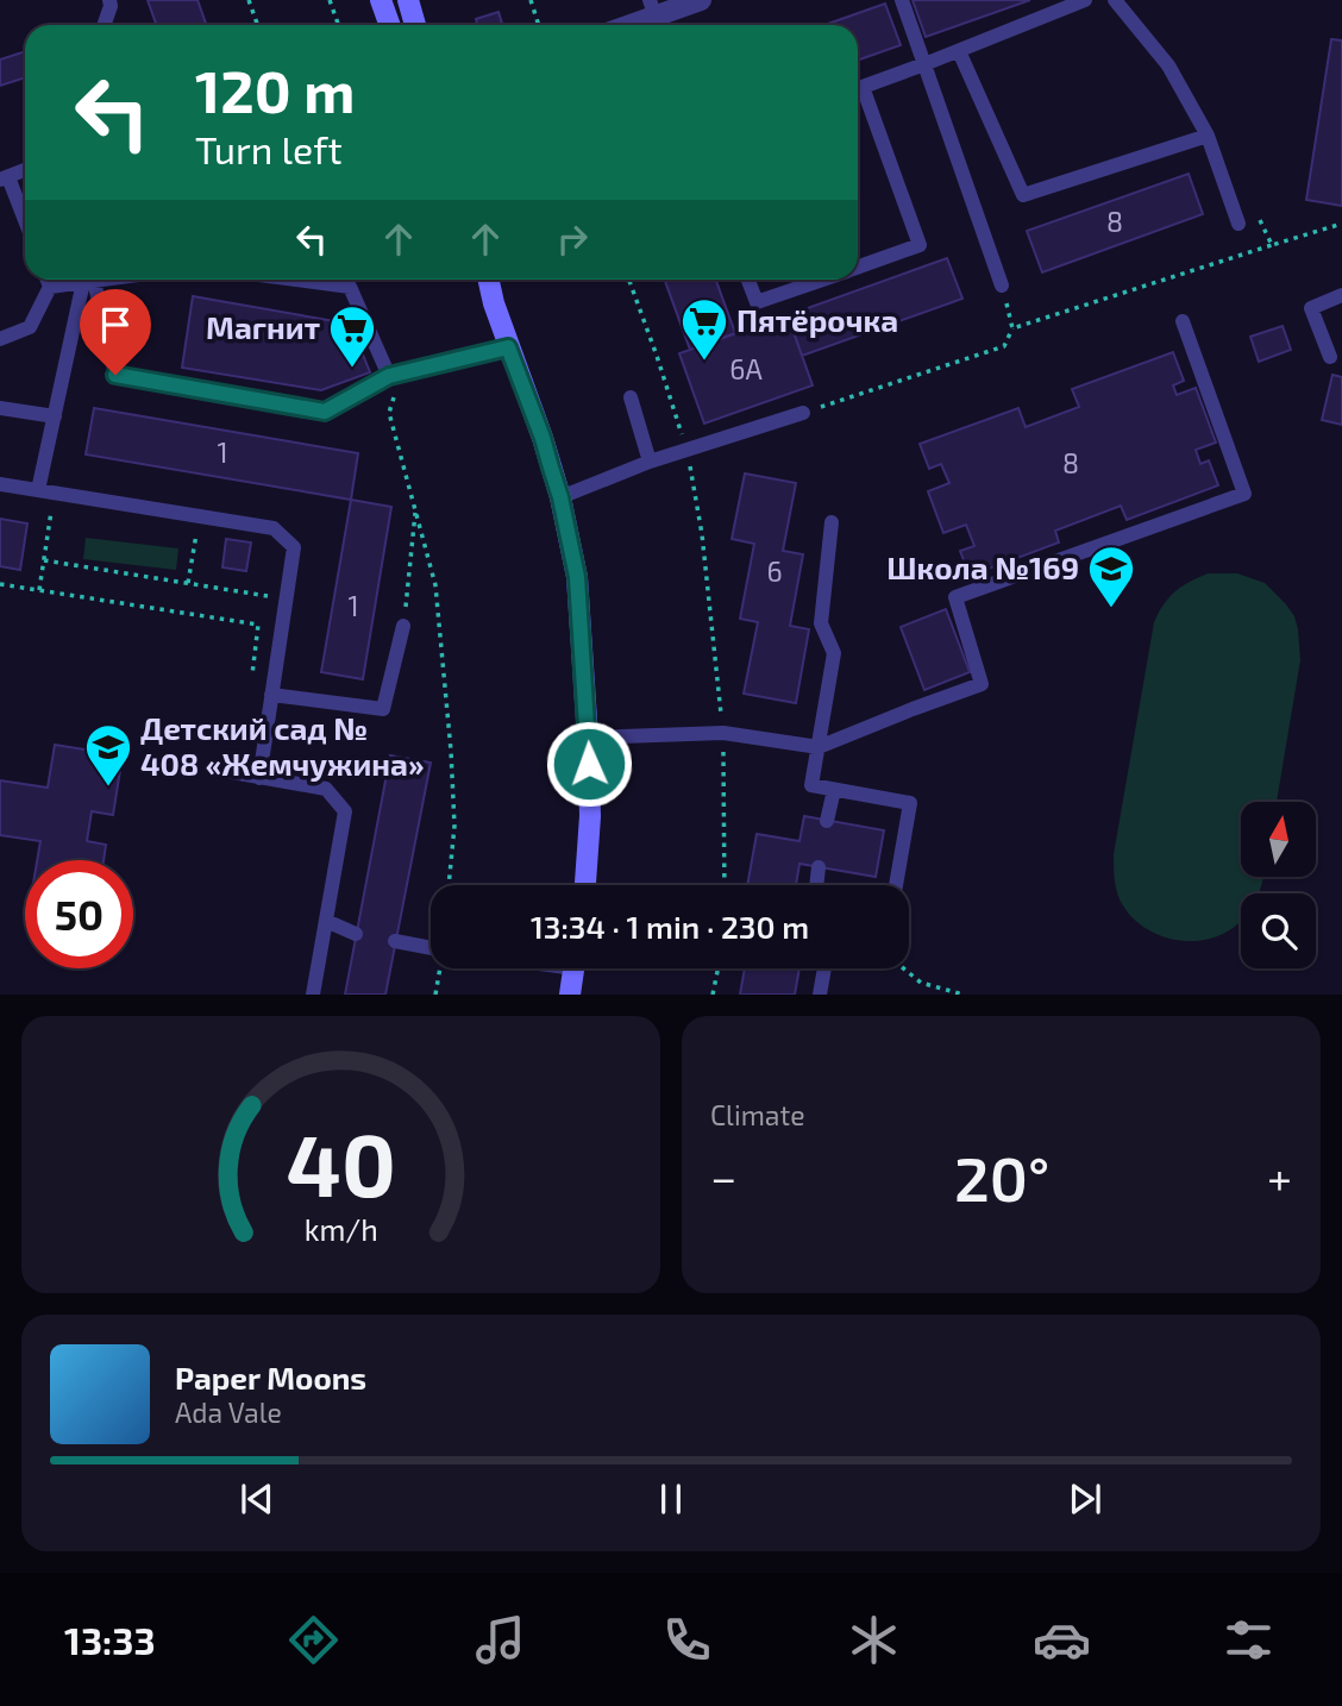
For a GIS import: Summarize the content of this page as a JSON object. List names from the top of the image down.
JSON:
{
  "places": {
    "supermarket": ["Пятёрочка", "Магнит"],
    "school or university": ["Школа №169", "Детский сад № 408 «Жемчужина»"]
  },
  "house_numbers": [
    "8",
    "6А",
    "1",
    "8",
    "6",
    "1"
  ],
  "north": "top",
  "page": {
    "turn": ["120 m", "Turn left"],
    "limit": "50",
    "trip": "13:34 · 1 min · 230 m",
    "tile": "Climate",
    "heat": ["−", "20°", "+"],
    "song": ["Paper Moons", "Ada Vale"],
    "tabs": "13:33",
    "gauge": ["40", "km/h"]
  }
}
